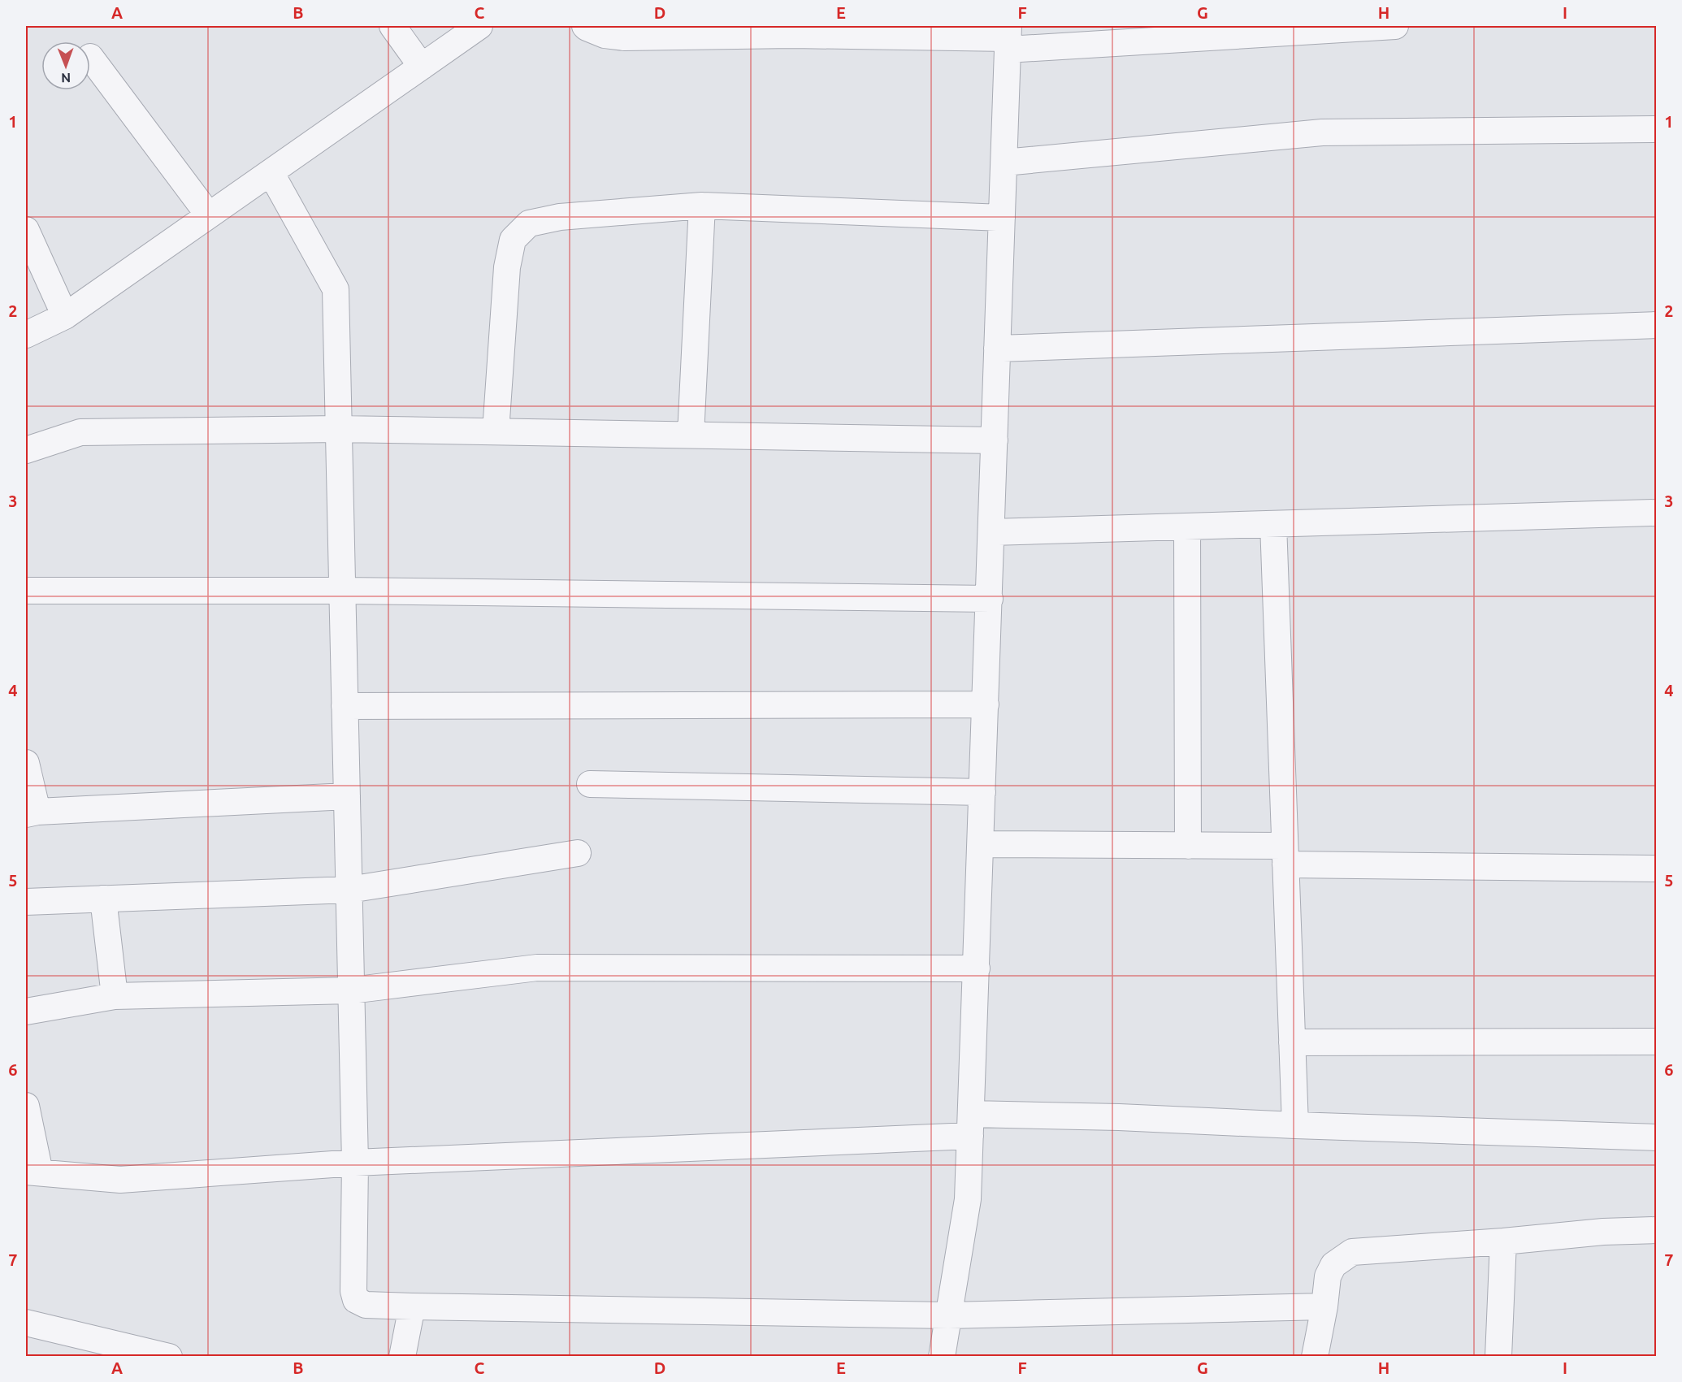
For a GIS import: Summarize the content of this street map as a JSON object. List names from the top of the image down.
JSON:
{
  "north": "bottom",
  "grid": {
    "columns": [
      "A",
      "B",
      "C",
      "D",
      "E",
      "F",
      "G",
      "H",
      "I"
    ],
    "rows": [
      "1",
      "2",
      "3",
      "4",
      "5",
      "6",
      "7"
    ]
  }
}
